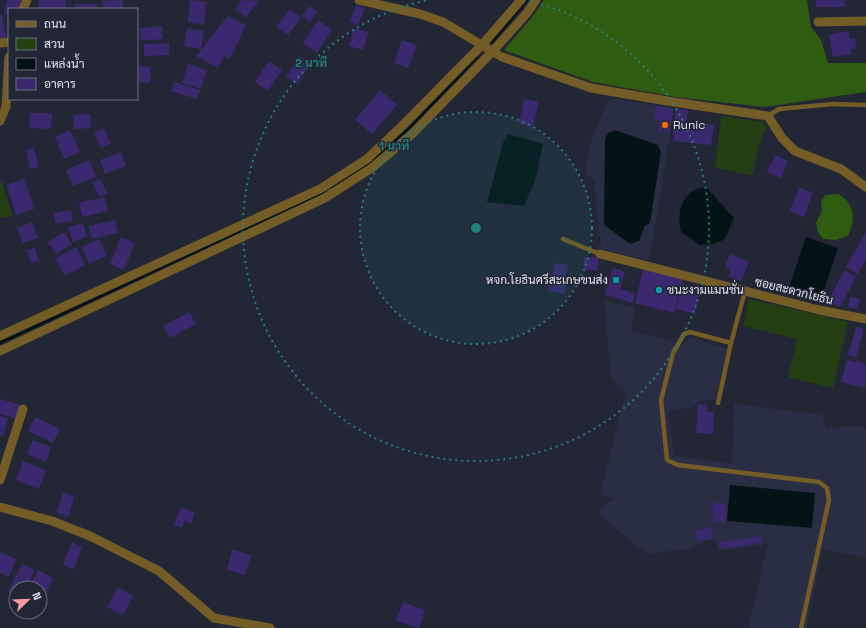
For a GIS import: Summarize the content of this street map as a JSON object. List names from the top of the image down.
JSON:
{
  "streets": {
    "street": ["ซอยสะดวกโยธิน"]
  },
  "places": ["Runic", "หจก.โยธินศรีสะเกษขนส่ง", "ชนะงามแมนชั่น"],
  "legend": [
    "ถนน",
    "สวน",
    "แหล่งน้ำ",
    "อาคาร"
  ],
  "north": "top right",
  "rings": ["2 นาที", "1 นาที"]
}
